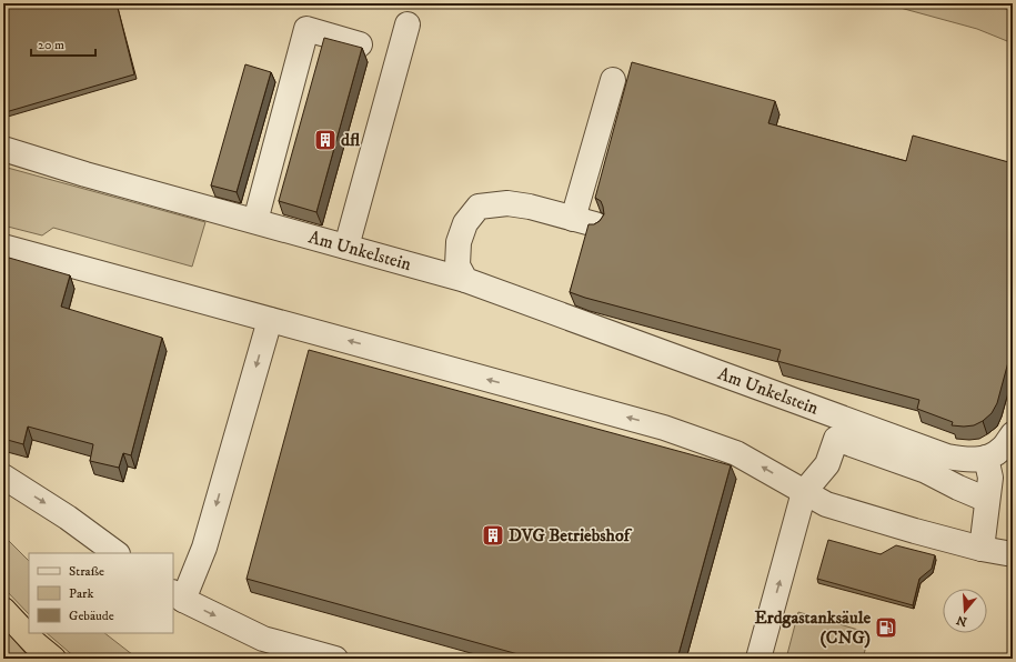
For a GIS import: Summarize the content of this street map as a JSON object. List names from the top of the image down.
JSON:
{
  "streets": {
    "street": ["Am Unkelstein"]
  },
  "places": {
    "building": ["dfl", "DVG Betriebshof"],
    "fuel station": ["Erdgastanksäule (CNG)"]
  },
  "legend": ["Straße", "Park", "Gebäude"],
  "scale_bar": "20 m",
  "north": "bottom"
}
